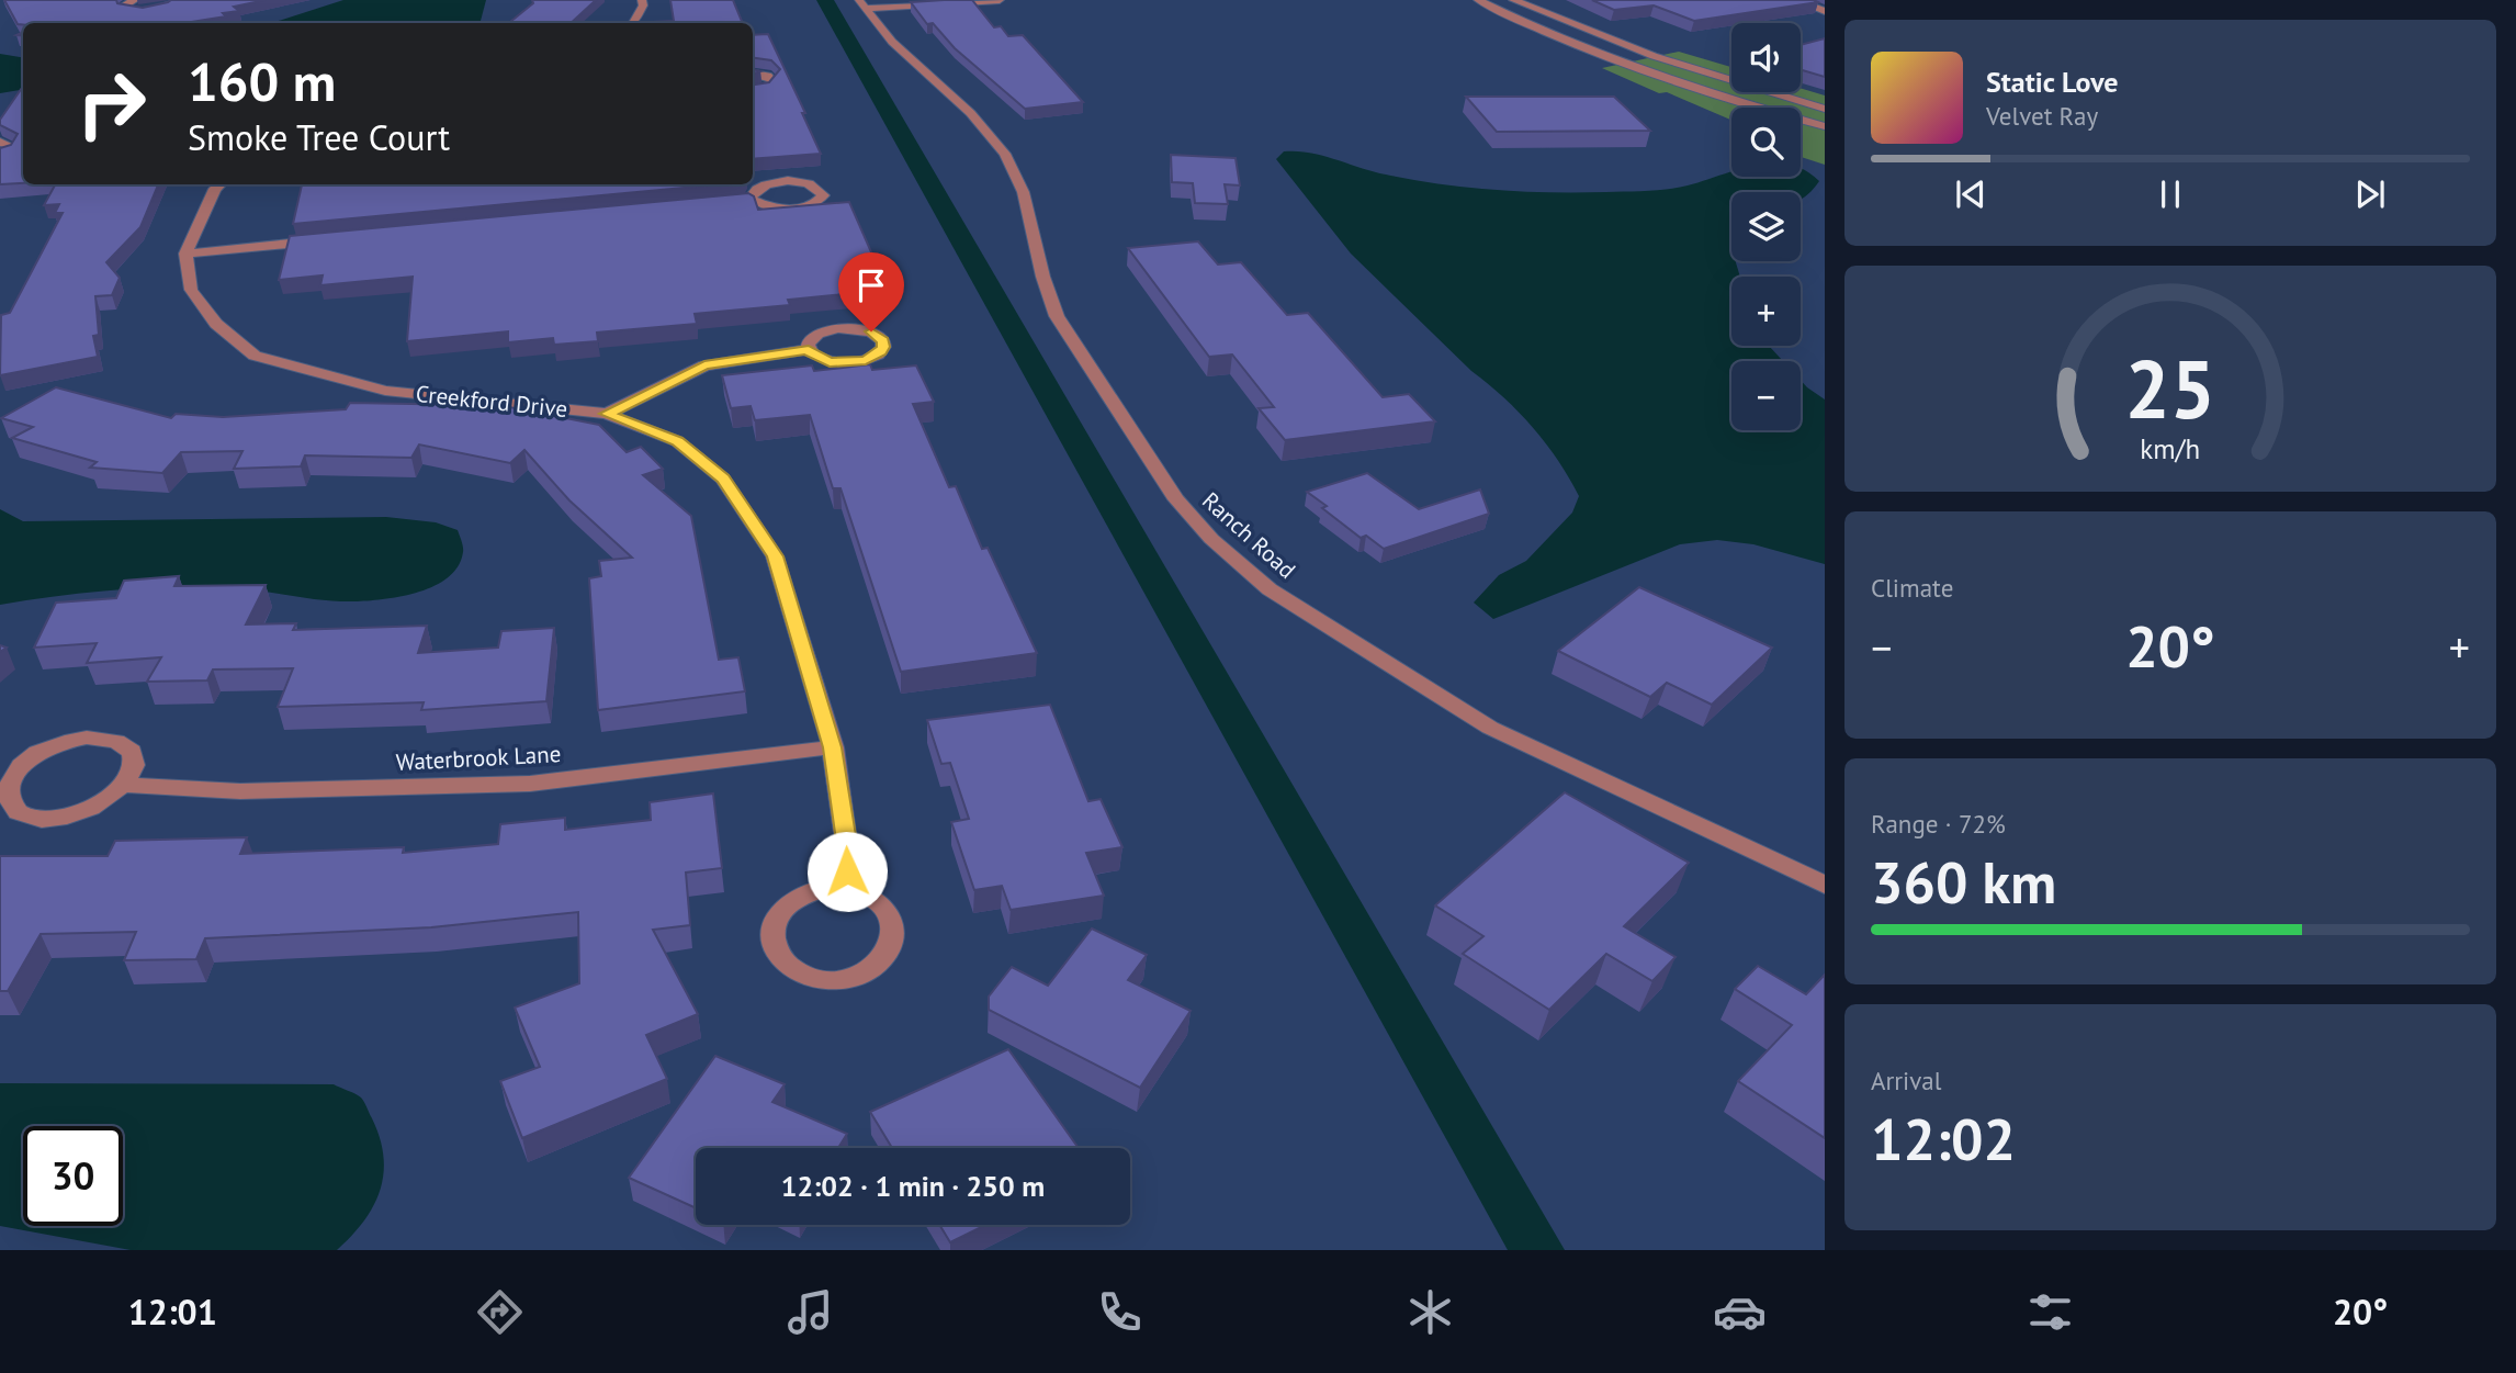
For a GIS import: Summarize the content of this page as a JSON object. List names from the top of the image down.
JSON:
{
  "streets": {
    "street": ["Creekford Drive", "Ranch Road", "Waterbrook Lane"]
  },
  "crossings": [
    ["Creekford Drive", "Waterbrook Lane"]
  ],
  "page": {
    "map_buttons": ["+", "−"],
    "turn": ["160 m", "Smoke Tree Court"],
    "song": ["Static Love", "Velvet Ray"],
    "tile": [
      "Climate",
      ["Range · 72%", "360 km"],
      ["Arrival", "12:02"]
    ],
    "heat": ["−", "20°", "+"],
    "limit": "30",
    "trip": "12:02 · 1 min · 250 m",
    "tabs": ["12:01", "20°"],
    "gauge": ["25", "km/h"]
  }
}
